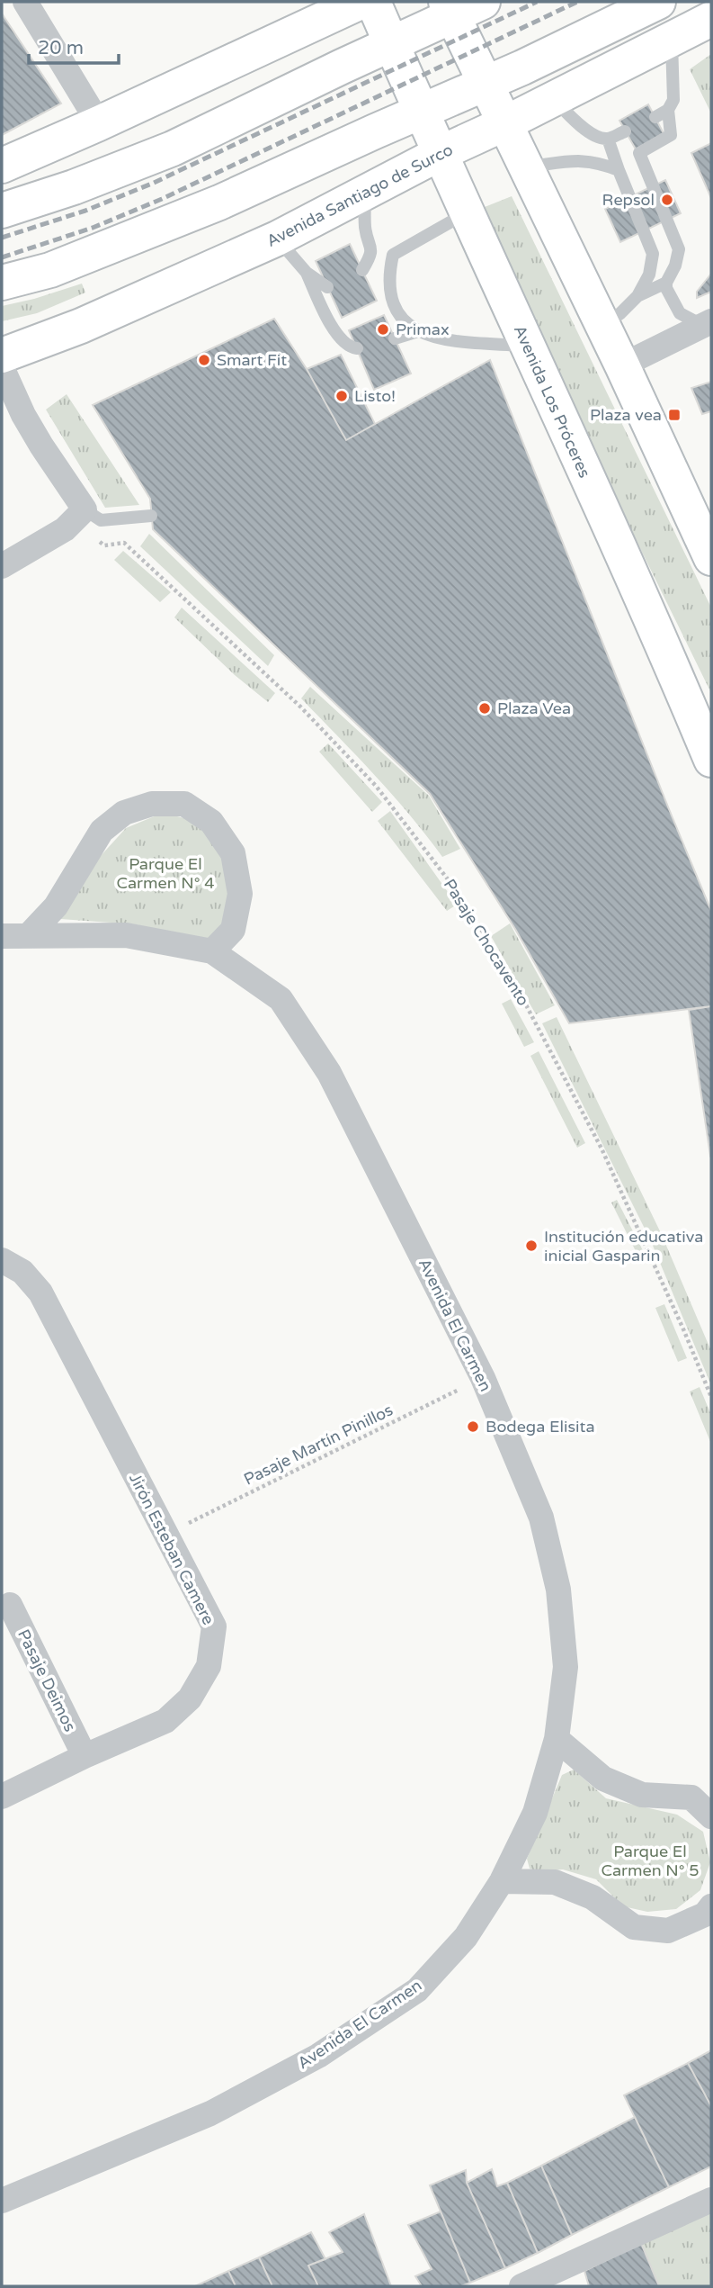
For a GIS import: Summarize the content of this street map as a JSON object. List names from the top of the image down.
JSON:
{
  "streets": {
    "main road": ["Avenida Santiago de Surco", "Avenida Los Próceres"],
    "street": ["Avenida El Carmen", "Jirón Esteban Camere", "Pasaje Deimos"],
    "path": ["Pasaje Chocavento", "Pasaje Martín Pinillos"]
  },
  "crossings": [
    ["Avenida Santiago de Surco", "Avenida Los Próceres"],
    ["Avenida El Carmen", "Pasaje Martín Pinillos"],
    ["Pasaje Martín Pinillos", "Jirón Esteban Camere"],
    ["Jirón Esteban Camere", "Pasaje Deimos"]
  ],
  "parks": ["Parque El Carmen N° 4", "Parque El Carmen N° 5"],
  "places": {
    "other": [
      "Repsol",
      "Primax",
      "Smart Fit",
      "Listo!",
      "Plaza Vea",
      "Institución educativa inicial Gasparin",
      "Bodega Elisita"
    ],
    "transit": ["Plaza vea"]
  },
  "scale_bar": "20 m"
}
